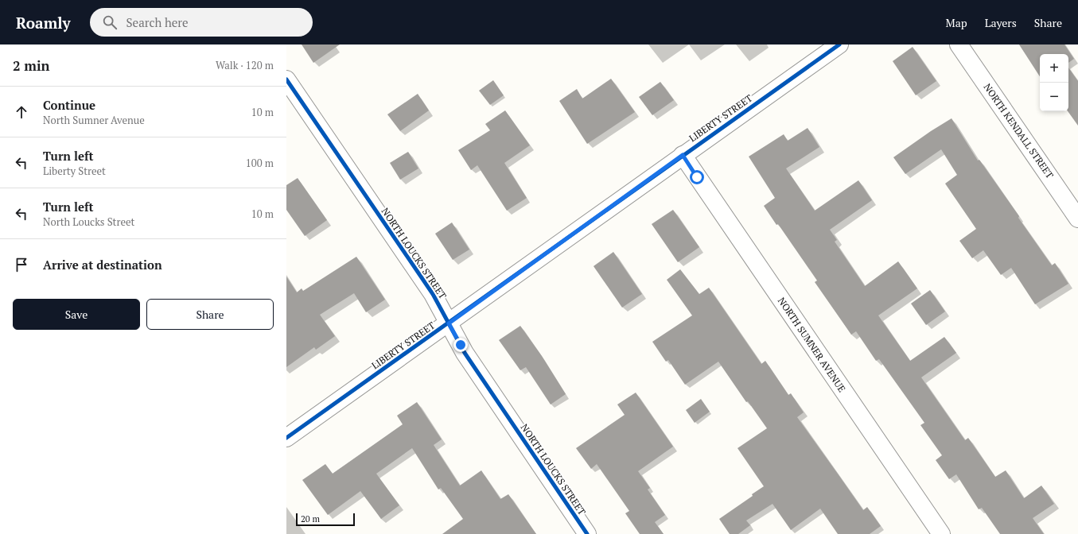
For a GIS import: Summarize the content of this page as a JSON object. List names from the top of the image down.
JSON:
{
  "streets": {
    "street": [
      "LIBERTY STREET",
      "NORTH KENDALL STREET",
      "NORTH LOUCKS STREET",
      "NORTH SUMNER AVENUE"
    ]
  },
  "crossings": [
    ["LIBERTY STREET", "NORTH LOUCKS STREET"],
    ["LIBERTY STREET", "NORTH SUMNER AVENUE"]
  ],
  "scale_bar": "20 m",
  "page": {
    "header": "Roamly",
    "search": "Search here",
    "nav": ["Map", "Layers", "Share"],
    "heading": ["2 min", "Walk · 120 m"],
    "map_buttons": ["+", "−"],
    "list": [
      ["Continue", "North Sumner Avenue", "10 m"],
      ["Turn left", "Liberty Street", "100 m"],
      ["Turn left", "North Loucks Street", "10 m"],
      "Arrive at destination"
    ],
    "buttons": ["Save", "Share"],
    "scale": "20 m"
  }
}
